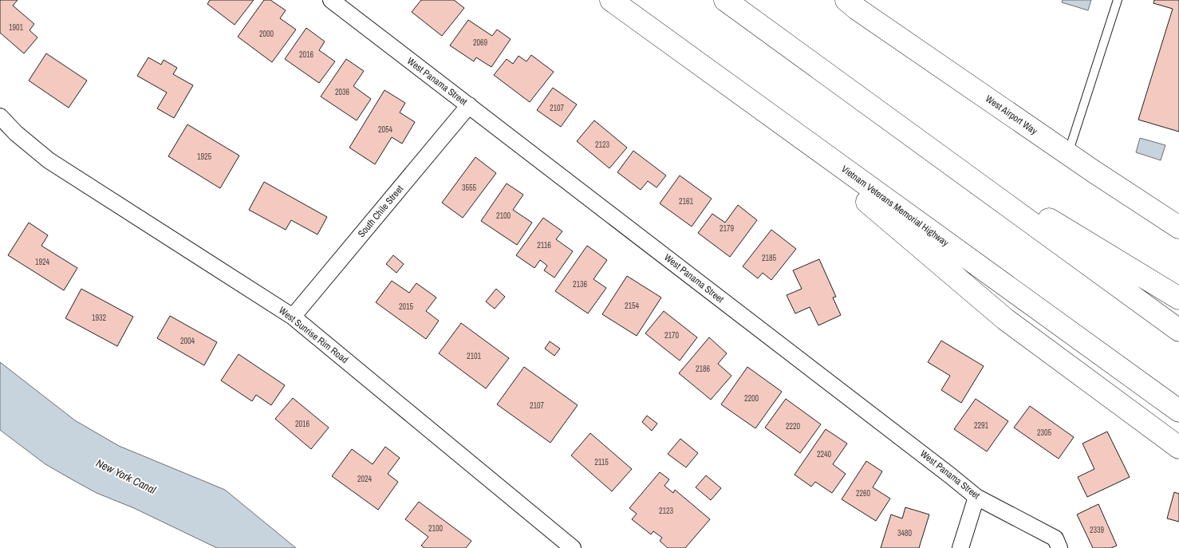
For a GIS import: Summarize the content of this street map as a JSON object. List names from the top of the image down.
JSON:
{
  "streets": {
    "main road": ["West Airport Way", "Vietnam Veterans Memorial Highway"],
    "street": ["West Panama Street", "South Chile Street", "West Sunrise Rim Road"]
  },
  "crossings": [
    ["West Panama Street", "South Chile Street"],
    ["South Chile Street", "West Sunrise Rim Road"]
  ],
  "water": ["New York Canal"],
  "house_numbers": [
    "1901",
    "2000",
    "2069",
    "2016",
    "2036",
    "2107",
    "2054",
    "2123",
    "1925",
    "3555",
    "2161",
    "2100",
    "2179",
    "2116",
    "2185",
    "1924",
    "2136",
    "2154",
    "2015",
    "1932",
    "2170",
    "2004",
    "2101",
    "2186",
    "2200",
    "2107",
    "2016",
    "2291",
    "2220",
    "2305",
    "2240",
    "2115",
    "2024",
    "2260",
    "2123",
    "2100",
    "2339",
    "3480"
  ]
}
